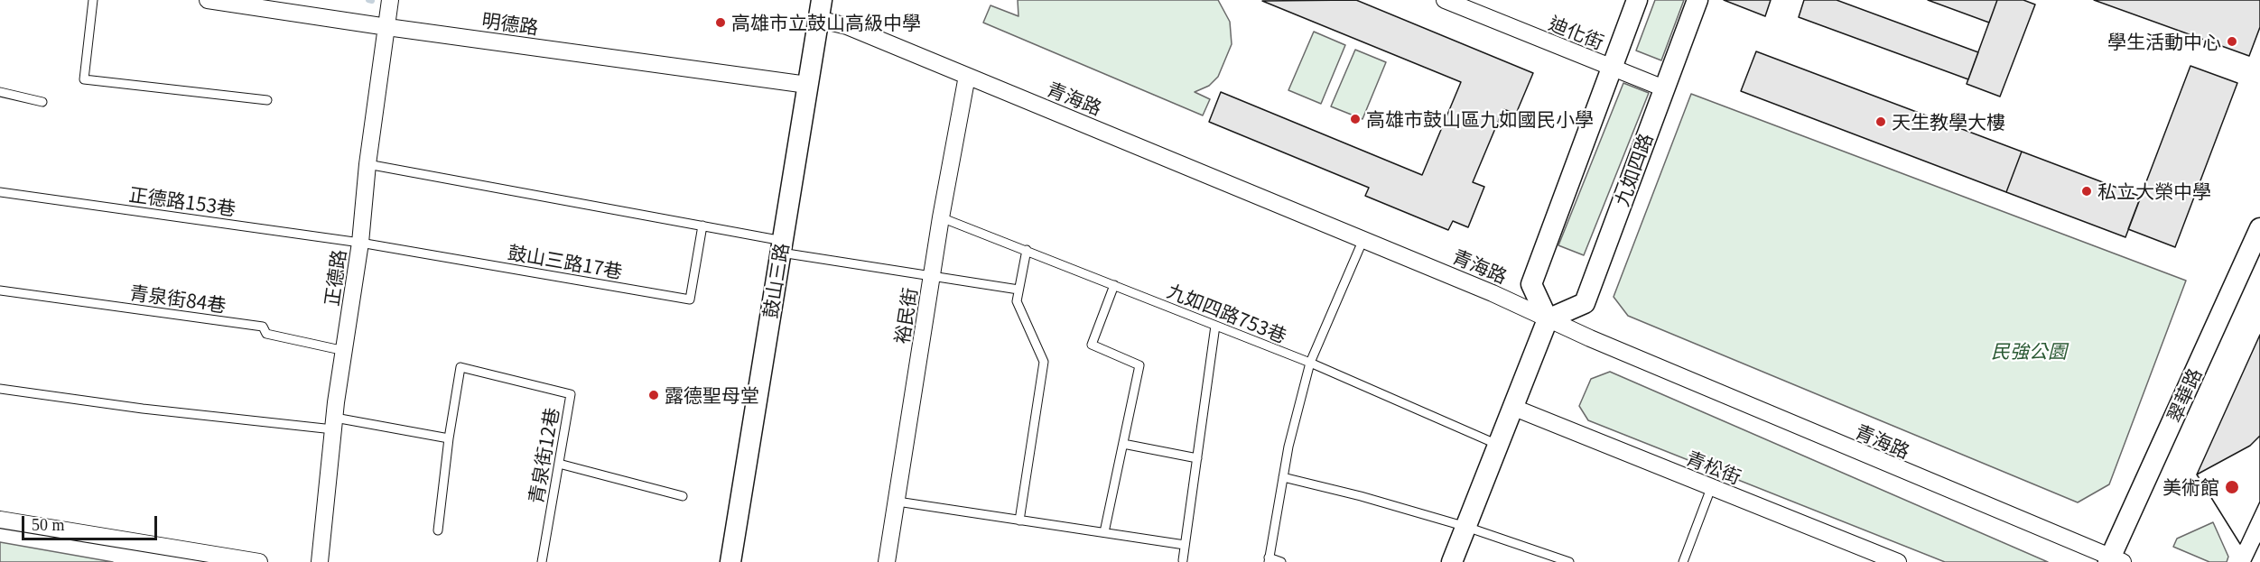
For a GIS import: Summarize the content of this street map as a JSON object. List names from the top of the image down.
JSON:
{
  "streets": {
    "street": [
      "明德路",
      "迪化街",
      "青海路",
      "九如四路",
      "正德路",
      "鼓山三路",
      "裕民街",
      "翠華路",
      "青松街"
    ],
    "lane": [
      "正德路153巷",
      "鼓山三路17巷",
      "青泉街84巷",
      "九如四路753巷",
      "青泉街12巷"
    ]
  },
  "crossings": [
    ["明德路", "正德路"],
    ["明德路", "鼓山三路"],
    ["迪化街", "九如四路"],
    ["青海路", "九如四路"],
    ["青海路", "鼓山三路"],
    ["青海路", "裕民街"],
    ["青海路", "翠華路"],
    ["正德路153巷", "鼓山三路17巷"],
    ["正德路153巷", "正德路"],
    ["鼓山三路17巷", "正德路"],
    ["正德路", "青泉街84巷"],
    ["九如四路753巷", "裕民街"]
  ],
  "parks": ["民強公園"],
  "places": [
    "高雄市立鼓山高級中學",
    "學生活動中心",
    "高雄市鼓山區九如國民小學",
    "天生教學大樓",
    "私立大榮中學",
    "露德聖母堂",
    "美術館"
  ],
  "scale_bar": "50 m"
}
